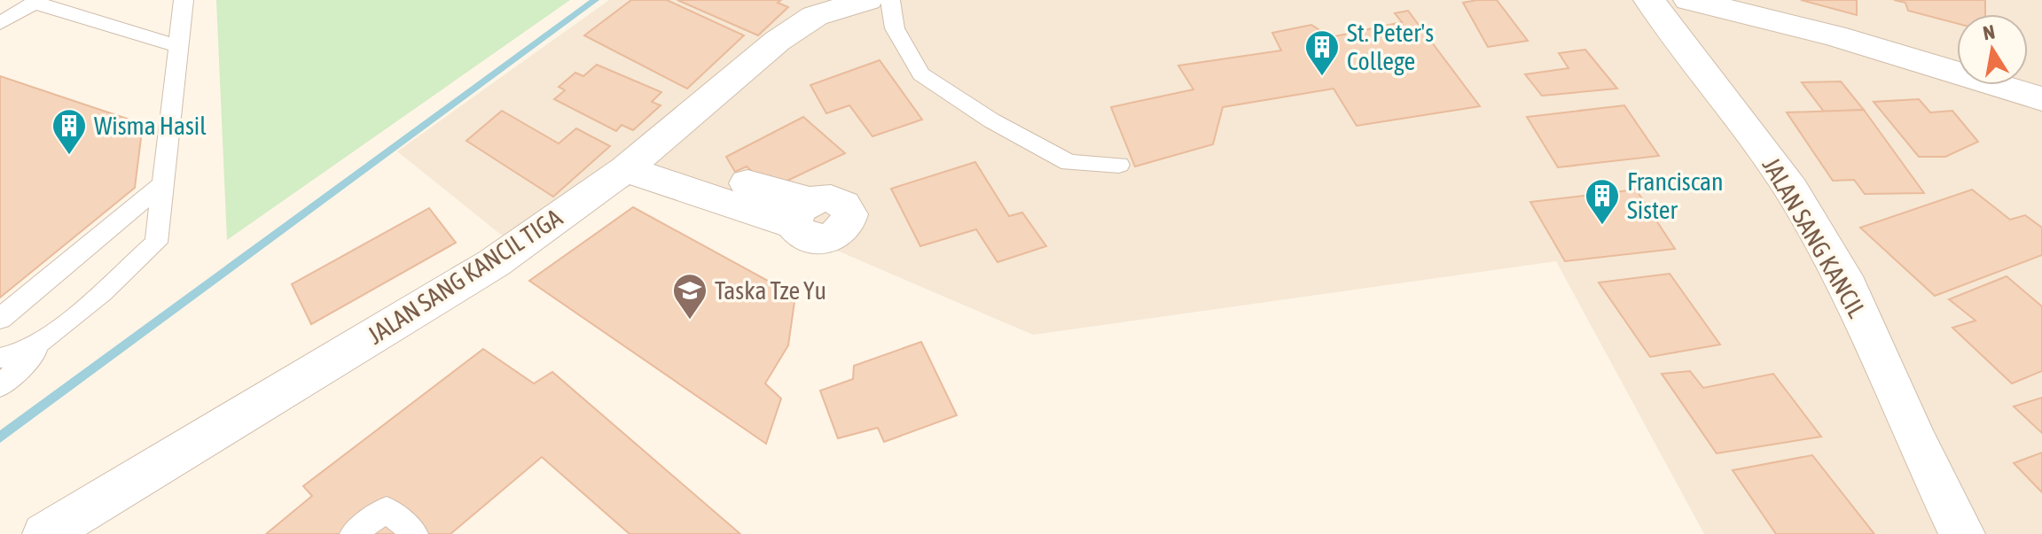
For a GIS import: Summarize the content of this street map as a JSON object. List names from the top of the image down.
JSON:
{
  "streets": {
    "street": ["JALAN SANG KANCIL", "JALAN SANG KANCIL TIGA"]
  },
  "places": {
    "building": ["St. Peter's College", "Wisma Hasil", "Franciscan Sister"],
    "school or university": ["Taska Tze Yu"]
  },
  "north": "top"
}
